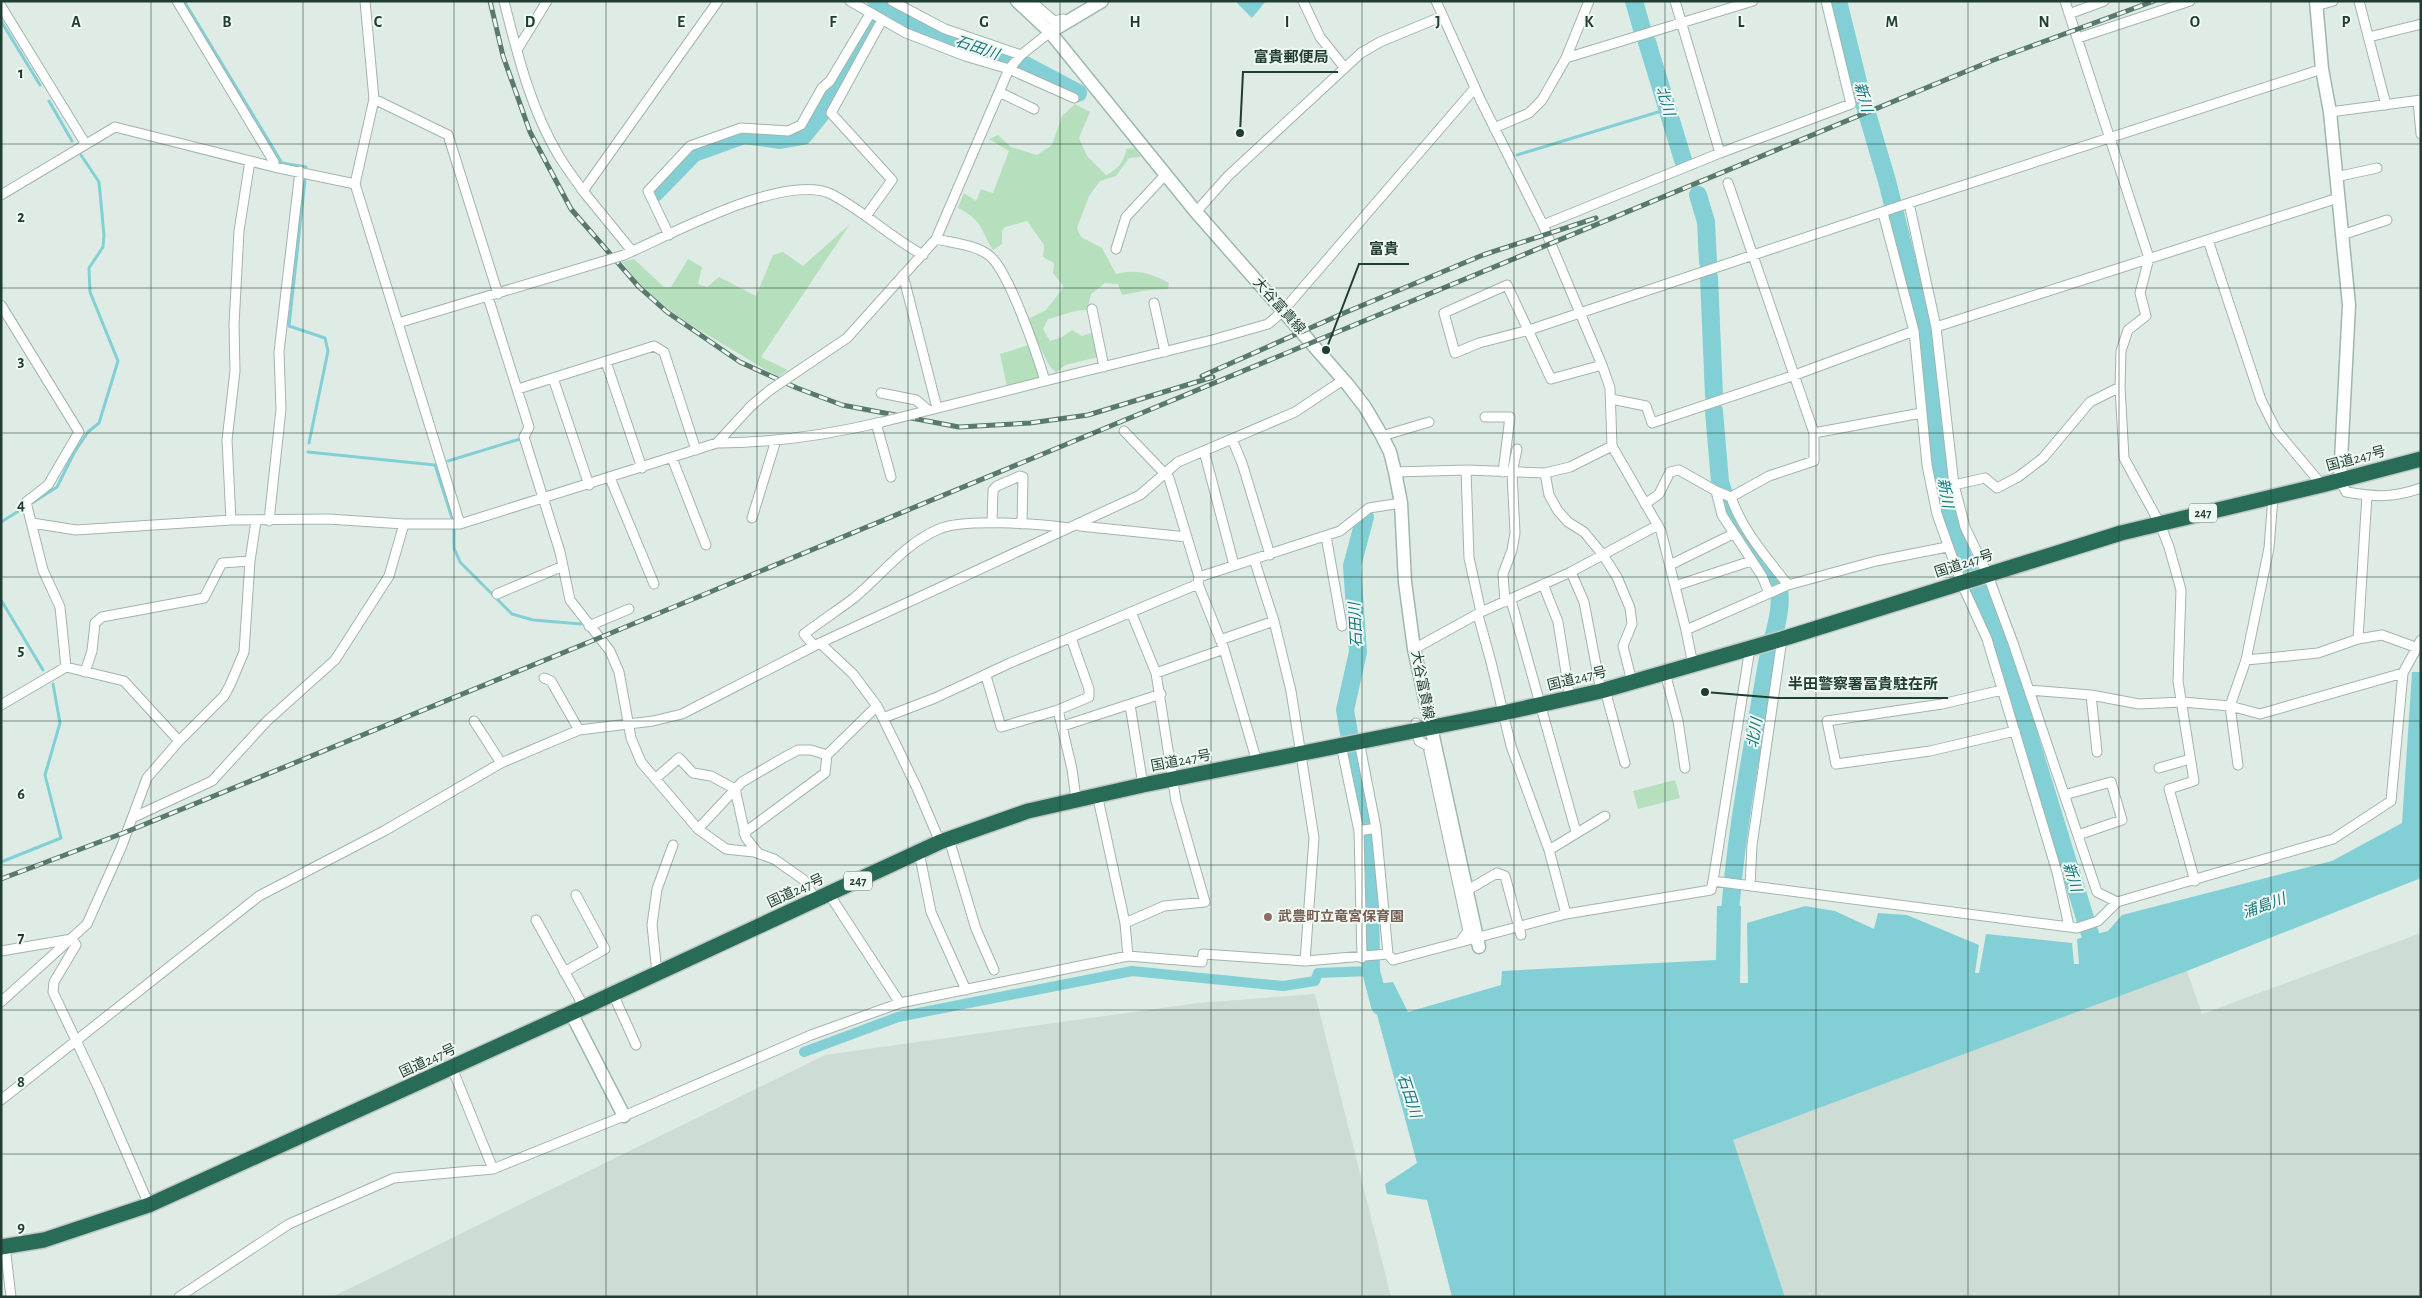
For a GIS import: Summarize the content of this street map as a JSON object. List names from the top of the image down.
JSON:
{
  "streets": {
    "highway": ["国道247号", "247"],
    "street": ["大谷富貴線"]
  },
  "crossings": [
    ["大谷富貴線", "国道247号"]
  ],
  "water": [
    "石田川",
    "新川",
    "北川",
    "浦島川"
  ],
  "places": [
    "富貴郵便局",
    "富貴",
    "半田警察署冨貴駐在所",
    "武豊町立竜宮保育園"
  ],
  "grid": {
    "columns": [
      "A",
      "B",
      "C",
      "D",
      "E",
      "F",
      "G",
      "H",
      "I",
      "J",
      "K",
      "L",
      "M",
      "N",
      "O",
      "P"
    ],
    "rows": [
      "1",
      "2",
      "3",
      "4",
      "5",
      "6",
      "7",
      "8",
      "9"
    ]
  }
}
